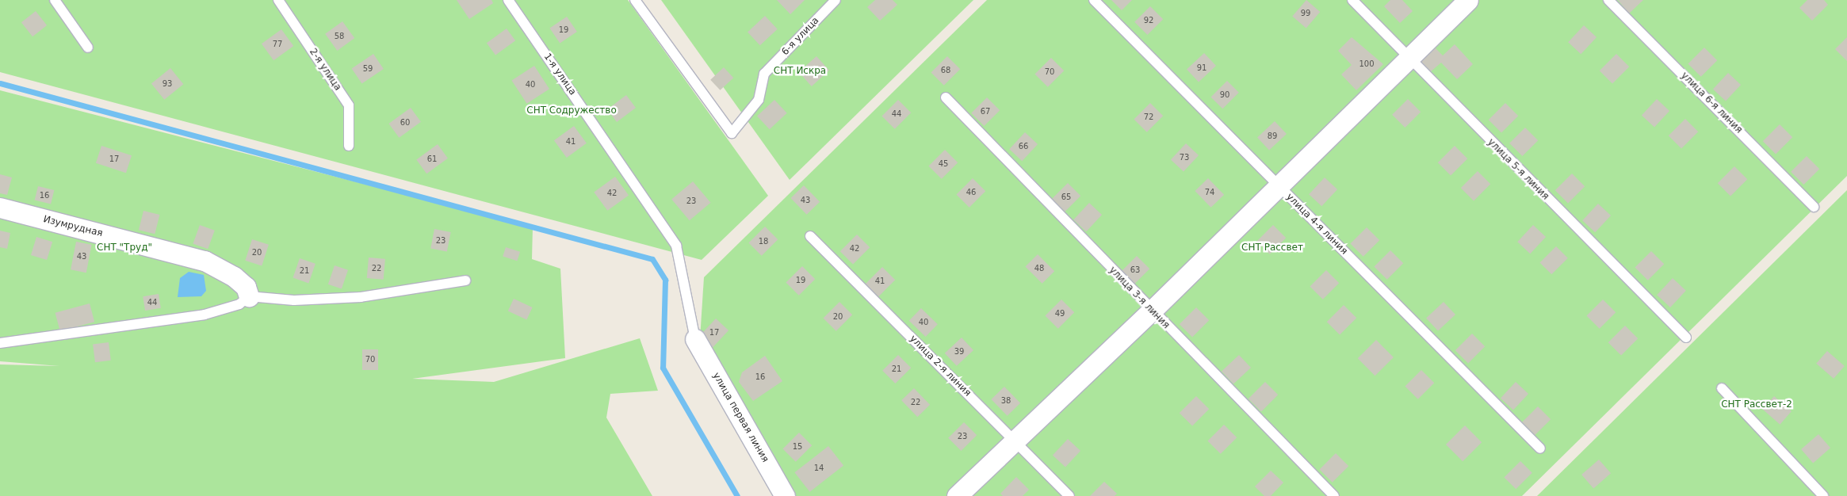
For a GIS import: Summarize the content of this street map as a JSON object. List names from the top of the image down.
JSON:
{
  "streets": {
    "street": ["Изумрудная", "улица первая линия"],
    "lane": [
      "6-я улица",
      "2-я улица",
      "1-я улица",
      "улица 6-я линия",
      "улица 5-я линия",
      "улица 4-я линия",
      "улица 3-я линия",
      "улица 2-я линия"
    ]
  },
  "crossings": [
    ["1-я улица", "улица первая линия"]
  ],
  "parks": [
    "СНТ Искра",
    "СНТ Содружество",
    "СНТ \"Труд\"",
    "СНТ Рассвет",
    "СНТ Рассвет-2"
  ],
  "house_numbers": [
    "99",
    "92",
    "19",
    "58",
    "77",
    "100",
    "91",
    "59",
    "68",
    "70",
    "93",
    "40",
    "90",
    "67",
    "44",
    "72",
    "60",
    "89",
    "41",
    "66",
    "73",
    "17",
    "61",
    "45",
    "46",
    "74",
    "42",
    "16",
    "65",
    "43",
    "23",
    "23",
    "18",
    "42",
    "20",
    "43",
    "22",
    "48",
    "63",
    "21",
    "19",
    "41",
    "44",
    "49",
    "20",
    "40",
    "17",
    "39",
    "70",
    "21",
    "16",
    "38",
    "22",
    "23",
    "15",
    "14"
  ]
}
